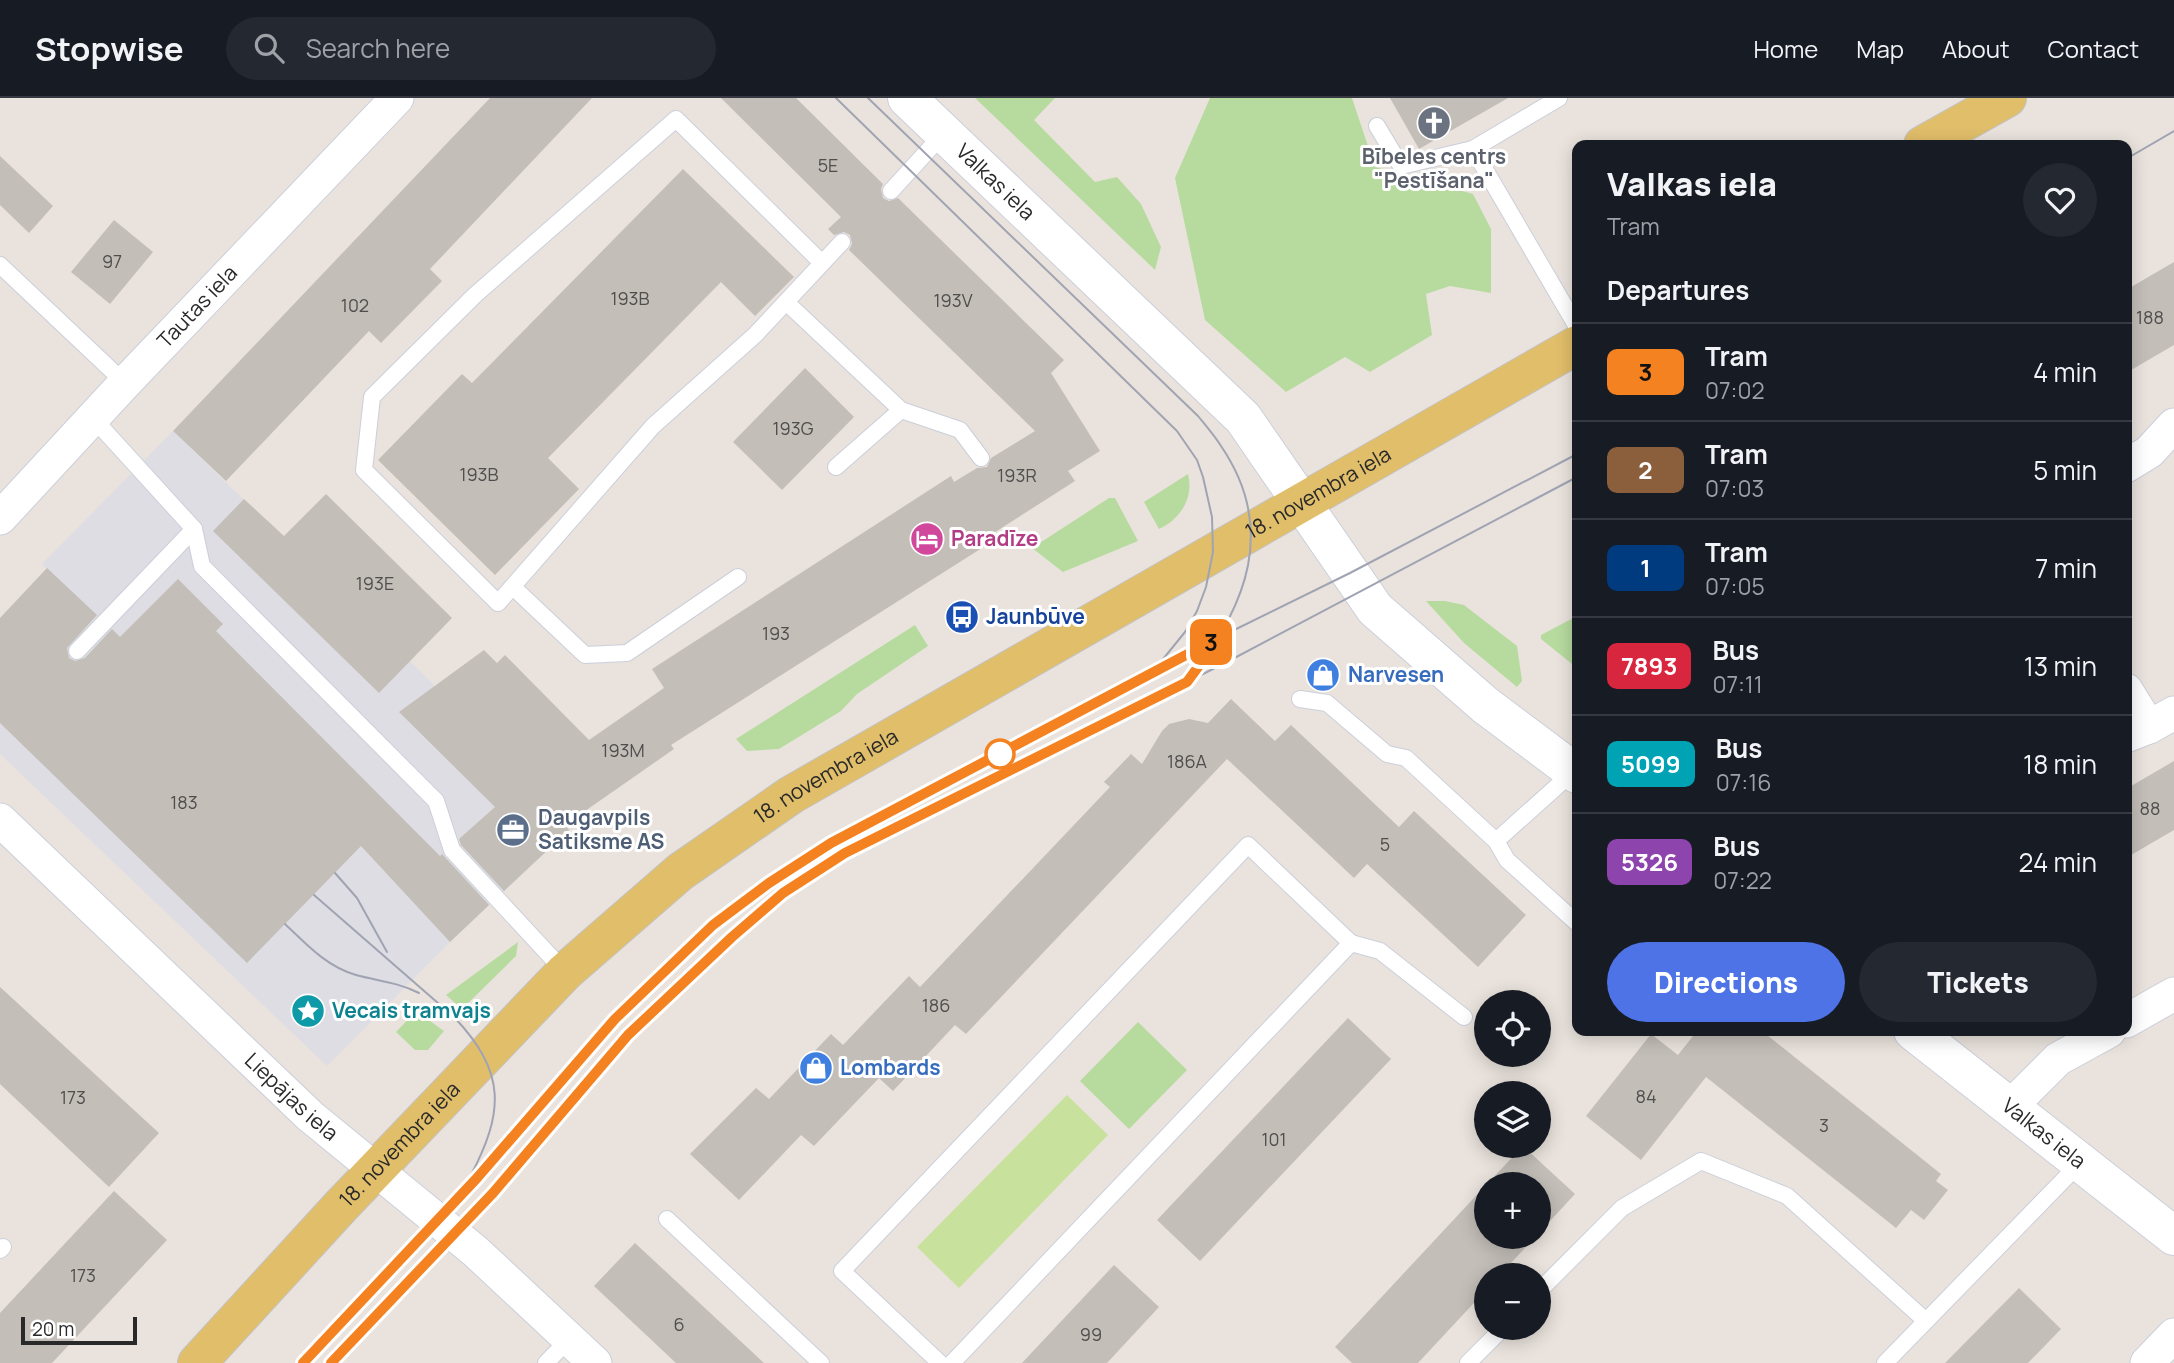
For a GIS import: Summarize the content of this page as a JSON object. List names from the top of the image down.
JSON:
{
  "streets": {
    "main road": ["18. novembra iela"],
    "street": ["Valkas iela", "Tautas iela", "Liepājas iela"]
  },
  "crossings": [
    ["Valkas iela", "18. novembra iela"],
    ["18. novembra iela", "Liepājas iela"]
  ],
  "places": {
    "church": ["Bībeles centrs \"Pestīšana\""],
    "hotel": ["Paradīze"],
    "bus stop": ["Jaunbūve"],
    "shop": ["Narvesen", "Lombards"],
    "office": ["Daugavpils Satiksme AS"],
    "place": ["Vecais tramvajs"]
  },
  "lines": ["tram line 3"],
  "house_numbers": [
    "5E",
    "97",
    "193B",
    "193V",
    "102",
    "188",
    "193G",
    "193B",
    "193R",
    "193E",
    "193",
    "193M",
    "186A",
    "183",
    "88",
    "5",
    "186",
    "84",
    "173",
    "3",
    "101",
    "173",
    "6",
    "99"
  ],
  "scale_bar": "20 m",
  "page": {
    "header": "Stopwise",
    "search": "Search here",
    "nav": [
      "Home",
      "Map",
      "About",
      "Contact"
    ],
    "on_map": "3",
    "heading": [
      ["Valkas iela", "Tram"],
      "Departures"
    ],
    "list": [
      {
        "mark": "3",
        "name": "Tram",
        "note": "07:02",
        "value": "4 min"
      },
      {
        "mark": "2",
        "name": "Tram",
        "note": "07:03",
        "value": "5 min"
      },
      {
        "mark": "1",
        "name": "Tram",
        "note": "07:05",
        "value": "7 min"
      },
      {
        "mark": "7893",
        "name": "Bus",
        "note": "07:11",
        "value": "13 min"
      },
      {
        "mark": "5099",
        "name": "Bus",
        "note": "07:16",
        "value": "18 min"
      },
      {
        "mark": "5326",
        "name": "Bus",
        "note": "07:22",
        "value": "24 min"
      }
    ],
    "buttons": ["Directions", "Tickets"],
    "map_buttons": ["+", "−"],
    "scale": "20 m"
  }
}
